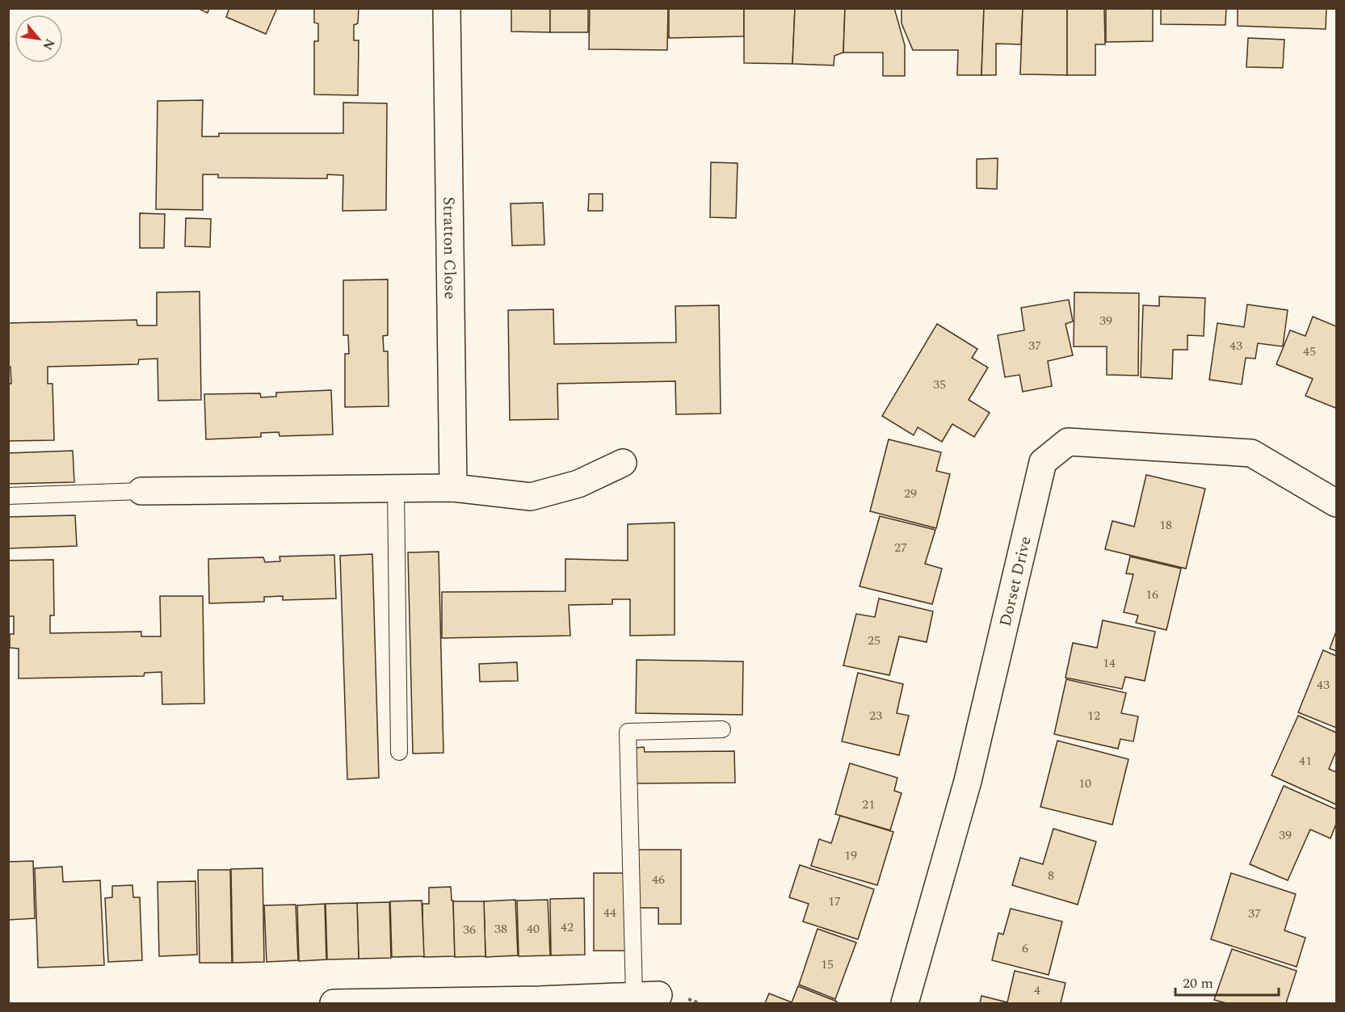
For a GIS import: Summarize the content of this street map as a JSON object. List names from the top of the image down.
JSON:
{
  "streets": {
    "street": ["Stratton Close", "Dorset Drive"]
  },
  "house_numbers": [
    "39",
    "37",
    "43",
    "45",
    "35",
    "29",
    "18",
    "27",
    "16",
    "25",
    "14",
    "43",
    "23",
    "12",
    "41",
    "10",
    "21",
    "39",
    "19",
    "8",
    "46",
    "17",
    "44",
    "37",
    "42",
    "38",
    "40",
    "36",
    "6",
    "15",
    "4"
  ],
  "scale_bar": "20 m",
  "north": "bottom right"
}
